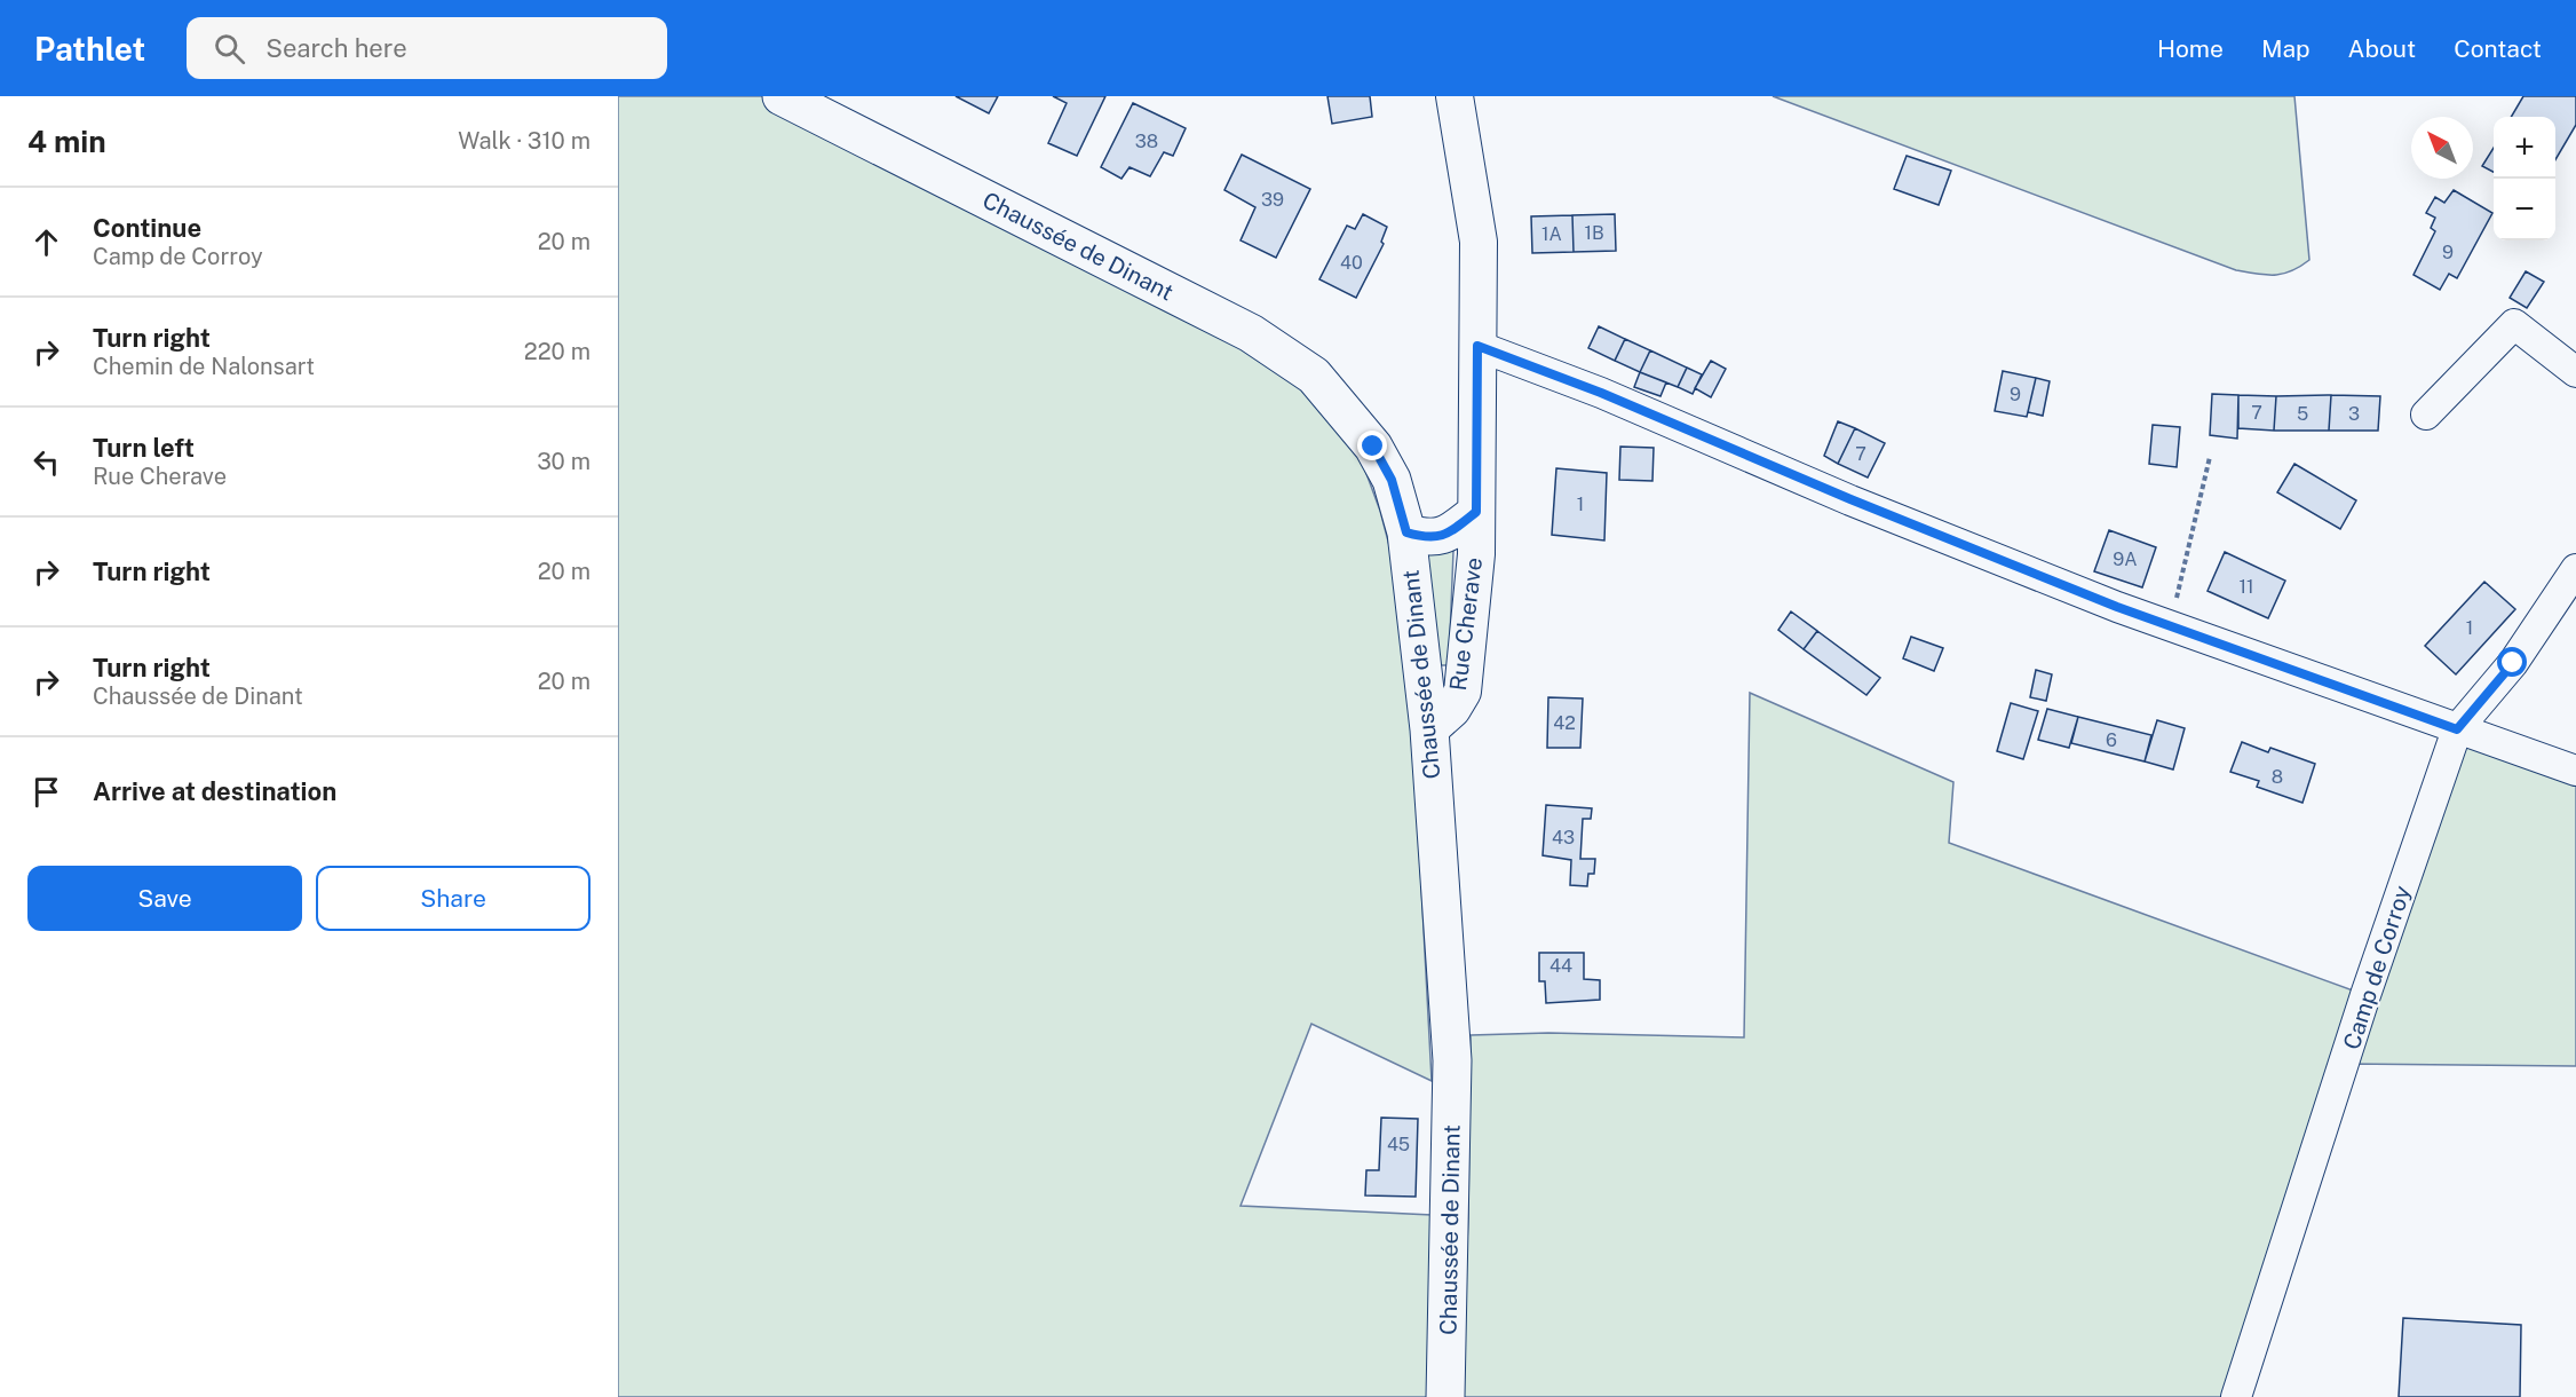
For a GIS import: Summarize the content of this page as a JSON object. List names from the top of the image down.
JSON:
{
  "streets": {
    "main road": ["Chaussée de Dinant"],
    "street": ["Rue Cherave", "Camp de Corroy"]
  },
  "crossings": [
    ["Chaussée de Dinant", "Rue Cherave"]
  ],
  "house_numbers": [
    "38",
    "39",
    "1B",
    "1A",
    "9",
    "40",
    "9",
    "7",
    "5",
    "3",
    "7",
    "1",
    "9A",
    "11",
    "1",
    "42",
    "6",
    "8",
    "43",
    "44",
    "45"
  ],
  "north": "top left",
  "page": {
    "header": "Pathlet",
    "search": "Search here",
    "nav": [
      "Home",
      "Map",
      "About",
      "Contact"
    ],
    "heading": ["4 min", "Walk · 310 m"],
    "map_buttons": ["+", "−"],
    "list": [
      ["Continue", "Camp de Corroy", "20 m"],
      ["Turn right", "Chemin de Nalonsart", "220 m"],
      ["Turn left", "Rue Cherave", "30 m"],
      ["Turn right", "20 m"],
      ["Turn right", "Chaussée de Dinant", "20 m"],
      "Arrive at destination"
    ],
    "buttons": ["Save", "Share"]
  }
}
